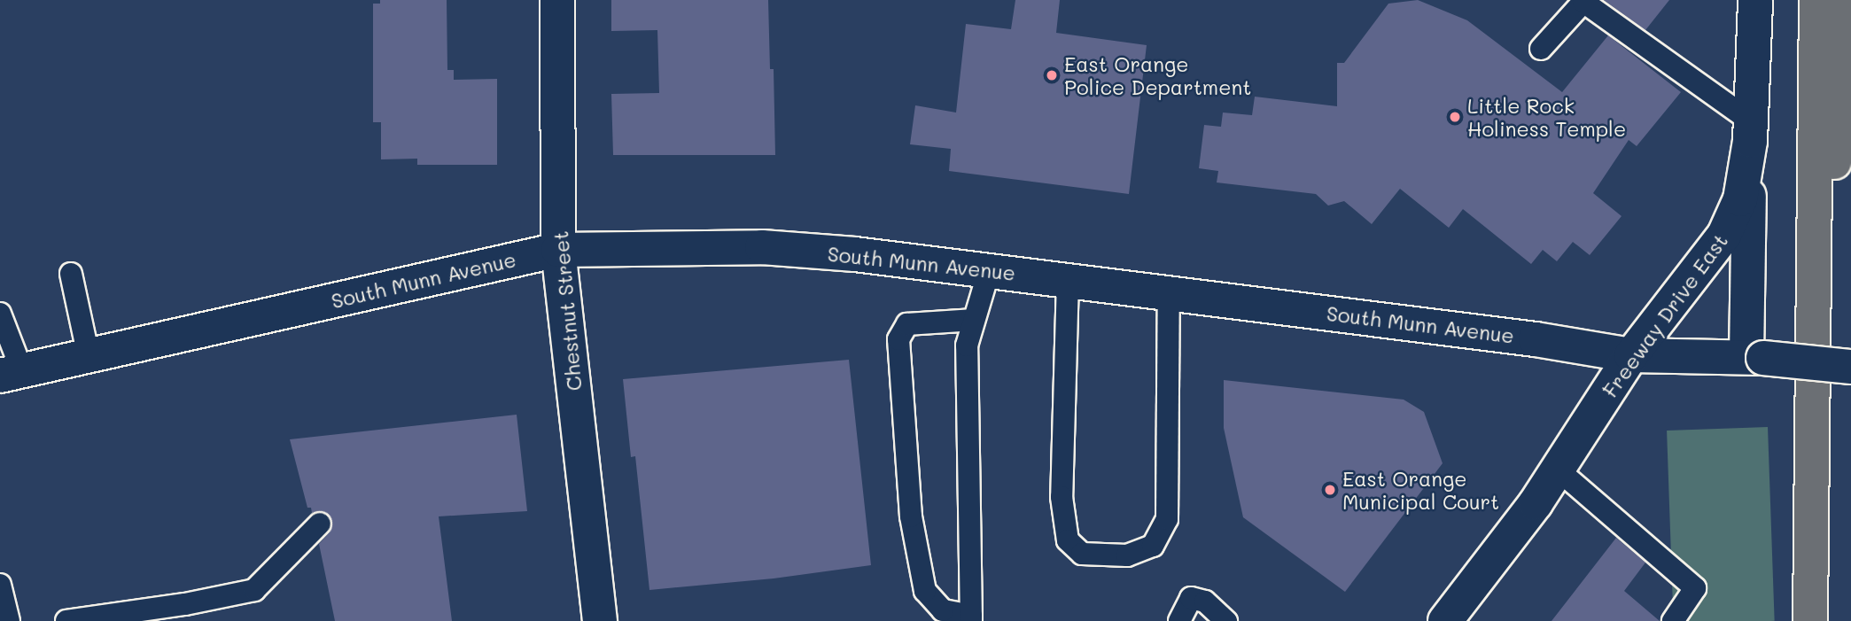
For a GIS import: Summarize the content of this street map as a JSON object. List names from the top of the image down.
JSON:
{
  "streets": {
    "main road": ["South Munn Avenue", "Chestnut Street", "Freeway Drive East"]
  },
  "crossings": [
    ["South Munn Avenue", "Chestnut Street"],
    ["South Munn Avenue", "Freeway Drive East"]
  ],
  "places": ["East Orange Police Department", "Little Rock Holiness Temple", "East Orange Municipal Court"]
}
